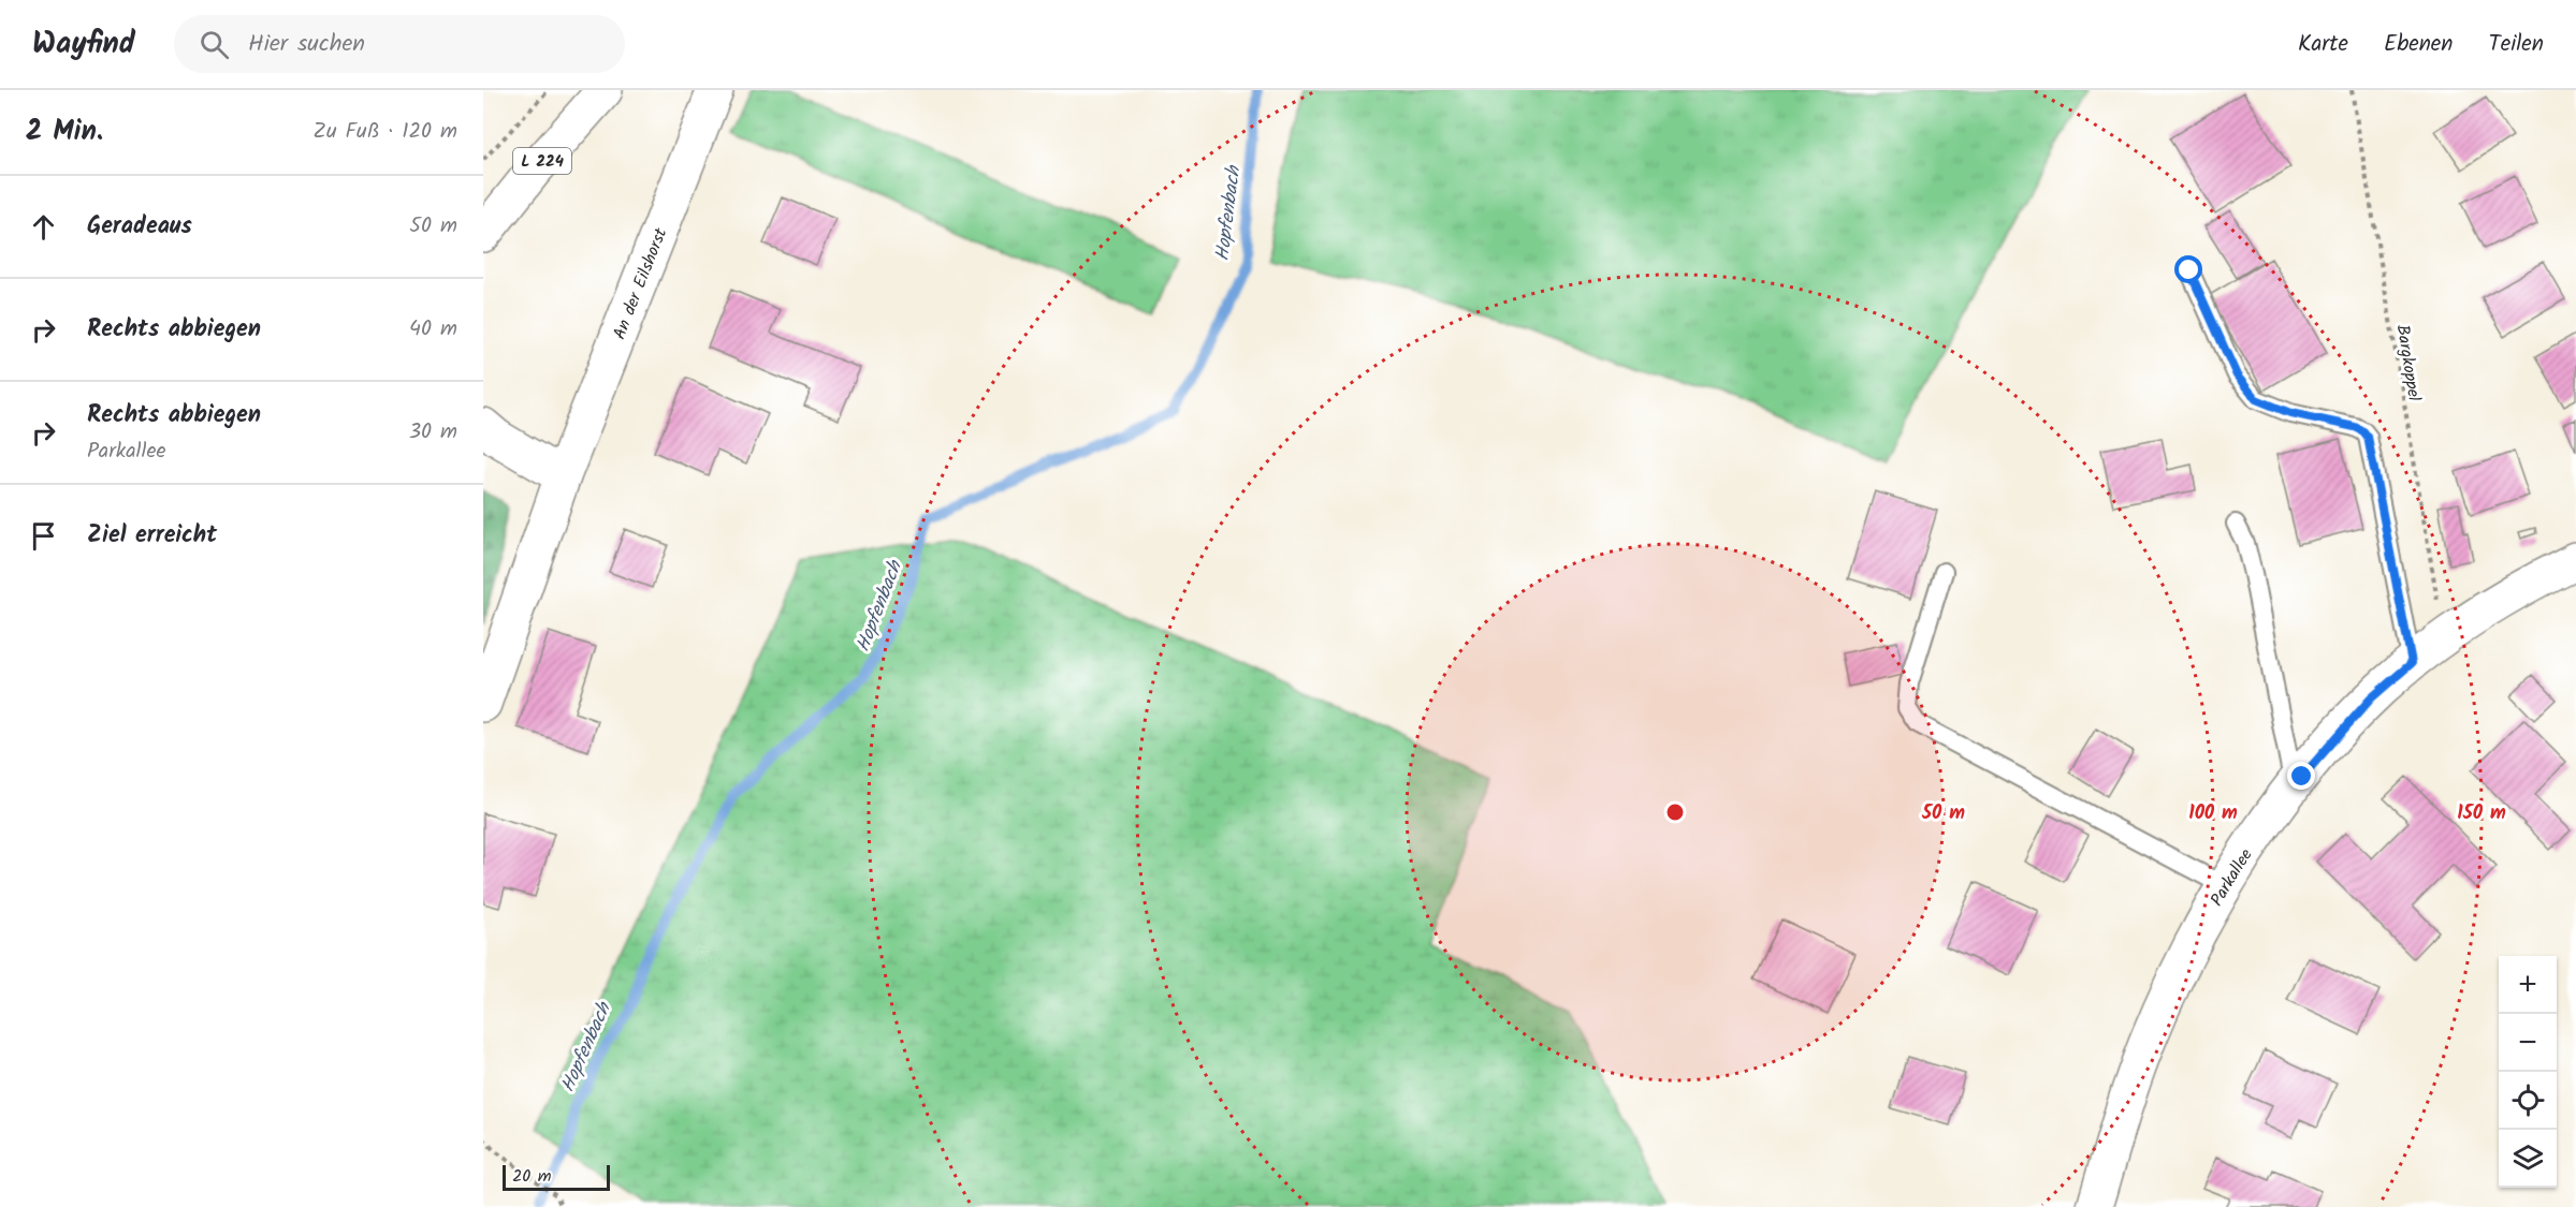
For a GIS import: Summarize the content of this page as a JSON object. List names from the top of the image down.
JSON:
{
  "streets": {
    "street": ["L 224", "An der Eilshorst", "Parkallee"],
    "path": ["Bargkoppel"]
  },
  "crossings": [
    ["Bargkoppel", "Parkallee"]
  ],
  "water": ["Hopfenbach"],
  "scale_bar": "20 m",
  "page": {
    "header": "Wayfind",
    "search": "Hier suchen",
    "nav": ["Karte", "Ebenen", "Teilen"],
    "heading": ["2 Min.", "Zu Fuß · 120 m"],
    "list": [
      ["Geradeaus", "50 m"],
      ["Rechts abbiegen", "40 m"],
      ["Rechts abbiegen", "Parkallee", "30 m"],
      "Ziel erreicht"
    ],
    "map_buttons": ["+", "−"],
    "scale": "20 m"
  },
  "rings": ["50 m", "100 m", "150 m"]
}
